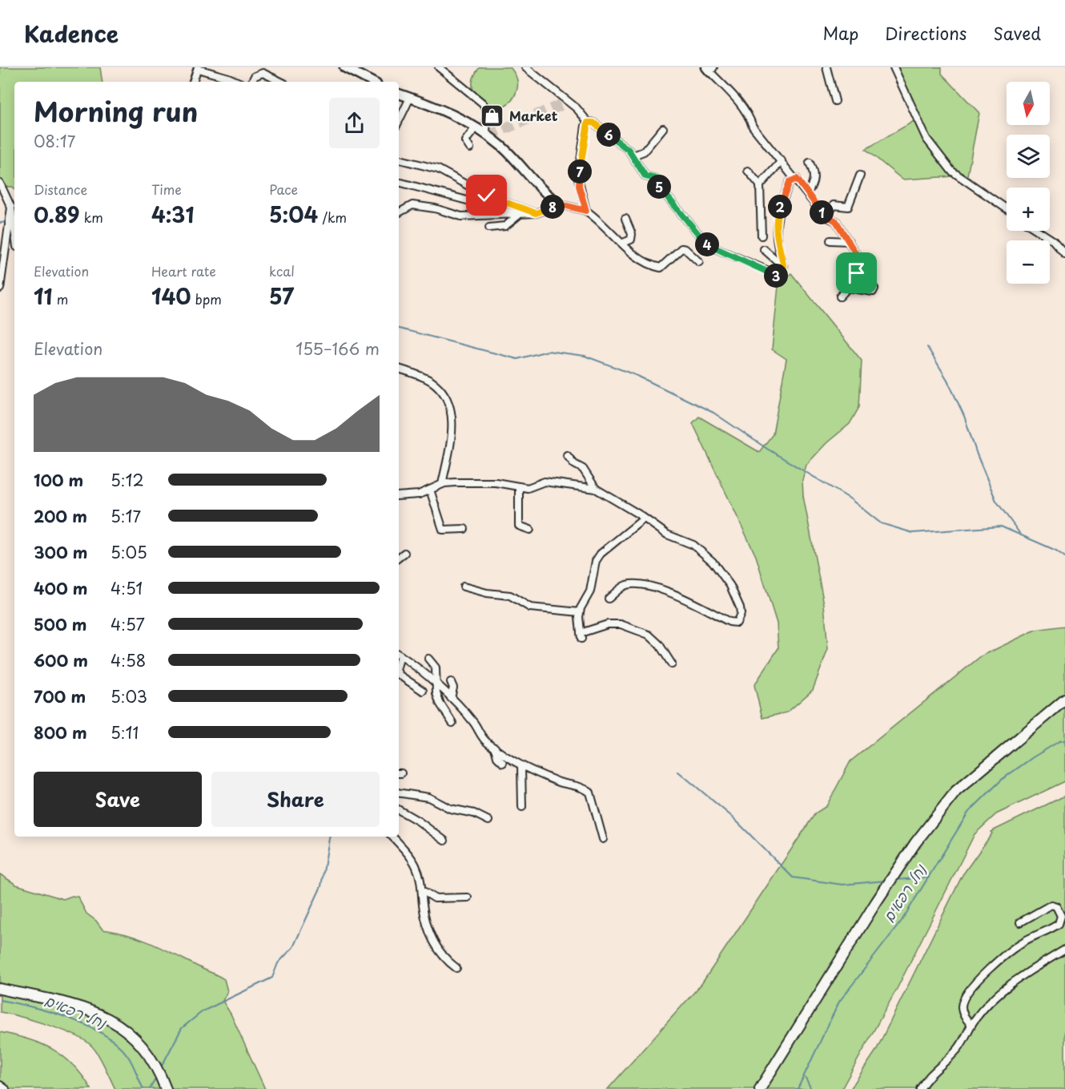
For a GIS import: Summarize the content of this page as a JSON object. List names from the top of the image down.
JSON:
{
  "water": ["נחל רפאים"],
  "places": {
    "shop": ["Market"]
  },
  "north": "bottom",
  "page": {
    "header": "Kadence",
    "nav": ["Map", "Directions", "Saved"],
    "map_buttons": ["+", "−"],
    "heading": ["Morning run", "08:17"],
    "pins": [
      "6",
      "7",
      "5",
      "2",
      "8",
      "1",
      "4",
      "3"
    ],
    "stats": [
      ["Distance", "0.89 km"],
      ["Time", "4:31"],
      ["Pace", "5:04 /km"],
      ["Elevation", "11 m"],
      ["Heart rate", "140 bpm"],
      ["kcal", "57"]
    ],
    "chart": ["Elevation", "155–166 m"],
    "list": [
      {
        "name": "100 m",
        "note": "5:12"
      },
      {
        "name": "200 m",
        "note": "5:17"
      },
      {
        "name": "300 m",
        "note": "5:05"
      },
      {
        "name": "400 m",
        "note": "4:51"
      },
      {
        "name": "500 m",
        "note": "4:57"
      },
      {
        "name": "600 m",
        "note": "4:58"
      },
      {
        "name": "700 m",
        "note": "5:03"
      },
      {
        "name": "800 m",
        "note": "5:11"
      }
    ],
    "buttons": ["Save", "Share"]
  }
}
